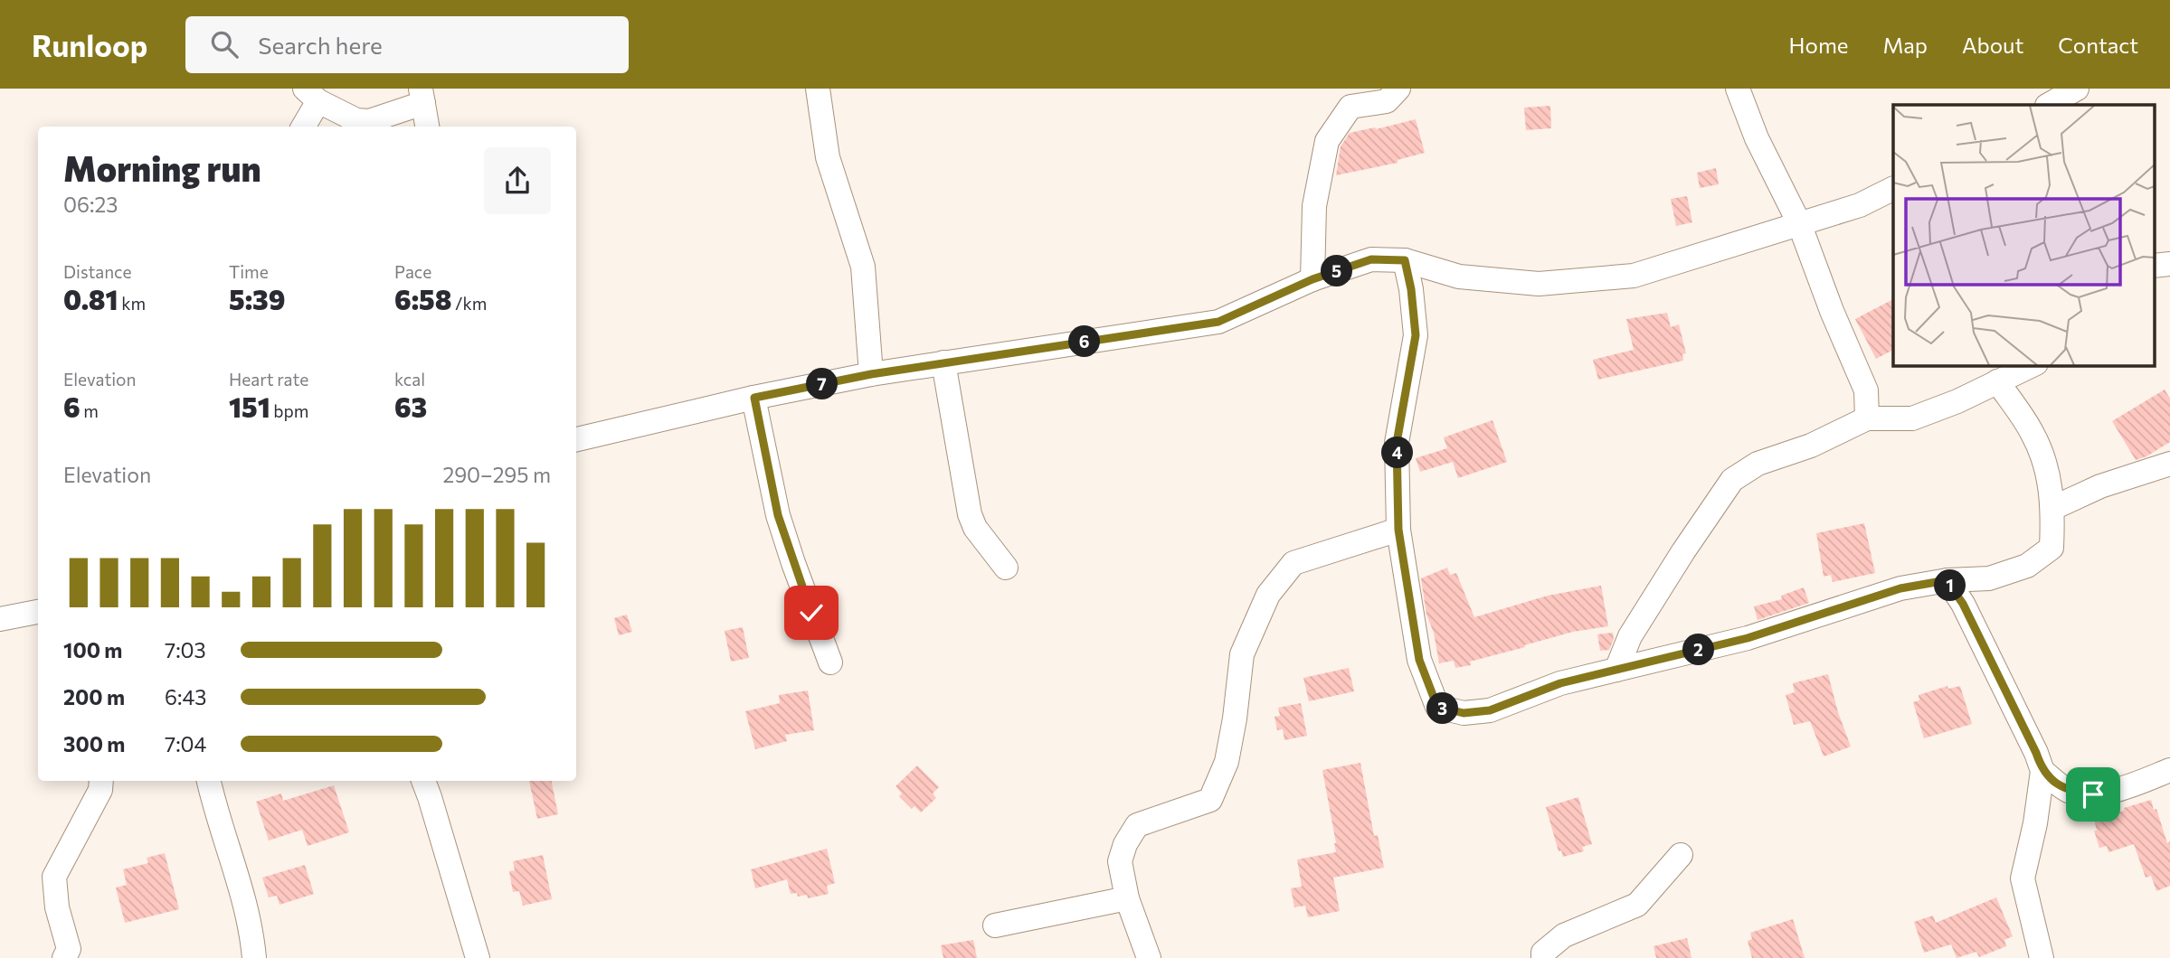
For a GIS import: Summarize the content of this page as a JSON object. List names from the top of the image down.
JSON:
{
  "page": {
    "header": "Runloop",
    "search": "Search here",
    "nav": [
      "Home",
      "Map",
      "About",
      "Contact"
    ],
    "heading": ["Morning run", "06:23"],
    "stats": [
      ["Distance", "0.81 km"],
      ["Time", "5:39"],
      ["Pace", "6:58 /km"],
      ["Elevation", "6 m"],
      ["Heart rate", "151 bpm"],
      ["kcal", "63"]
    ],
    "pins": [
      "5",
      "6",
      "7",
      "4",
      "1",
      "2",
      "3"
    ],
    "chart": ["Elevation", "290–295 m"],
    "list": [
      {
        "name": "100 m",
        "note": "7:03"
      },
      {
        "name": "200 m",
        "note": "6:43"
      },
      {
        "name": "300 m",
        "note": "7:04"
      }
    ]
  }
}
